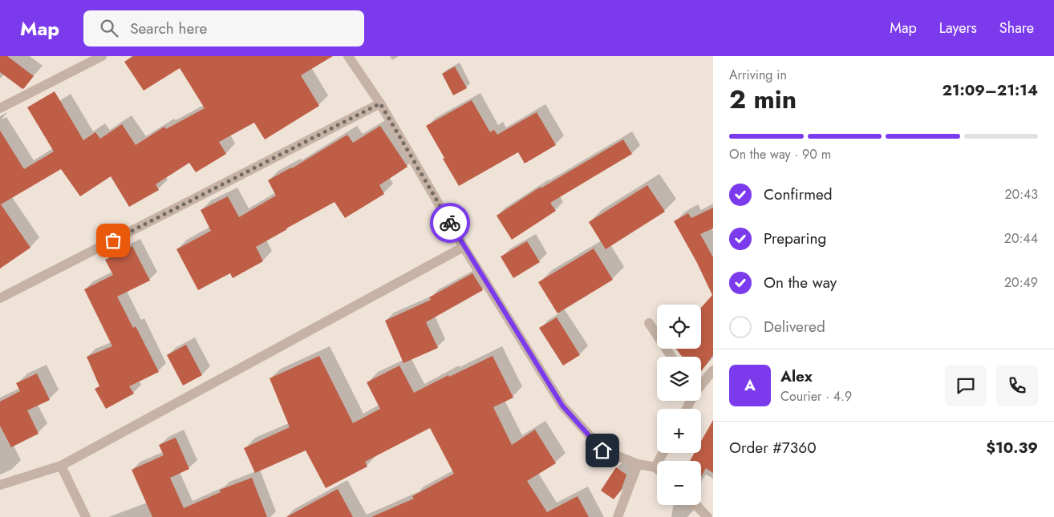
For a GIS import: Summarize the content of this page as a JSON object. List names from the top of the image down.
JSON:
{
  "page": {
    "header": "Map",
    "search": "Search here",
    "nav": ["Map", "Layers", "Share"],
    "heading": ["2 min", "Arriving in", "21:09–21:14"],
    "panel": [
      "Alex",
      "Courier · 4.9",
      "Order #7360",
      "$10.39"
    ],
    "bar": "On the way · 90 m",
    "list": [
      ["Confirmed", "20:43"],
      ["Preparing", "20:44"],
      ["On the way", "20:49"],
      "Delivered"
    ],
    "map_buttons": ["+", "−"],
    "round": "A"
  }
}
